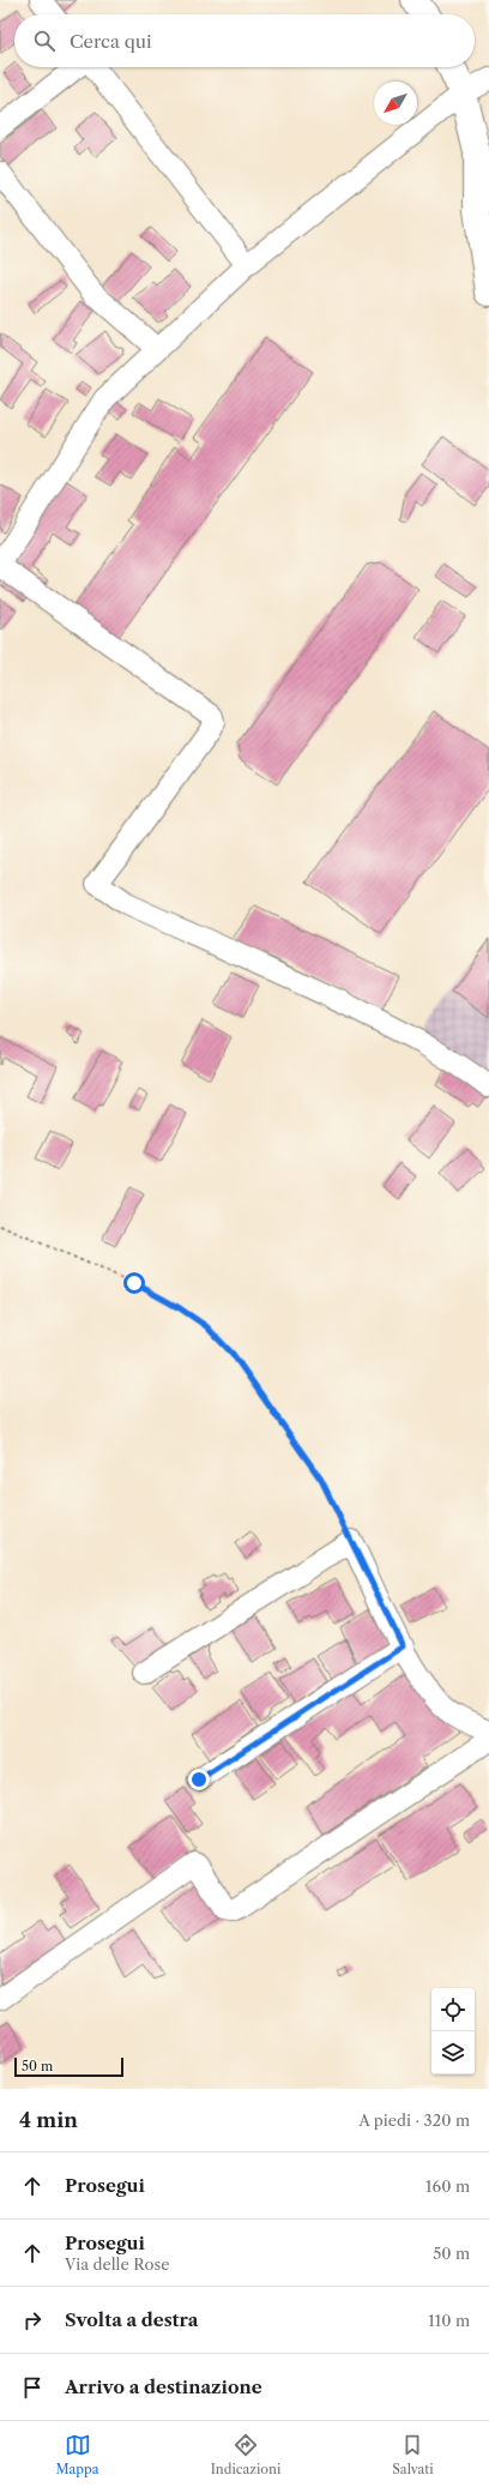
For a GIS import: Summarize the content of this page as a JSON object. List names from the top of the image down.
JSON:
{
  "scale_bar": "50 m",
  "north": "bottom left",
  "page": {
    "search": "Cerca qui",
    "scale": "50 m",
    "heading": ["4 min", "A piedi · 320 m"],
    "list": [
      ["Prosegui", "160 m"],
      ["Prosegui", "Via delle Rose", "50 m"],
      ["Svolta a destra", "110 m"],
      "Arrivo a destinazione"
    ],
    "nav": ["Mappa", "Indicazioni", "Salvati"]
  }
}
